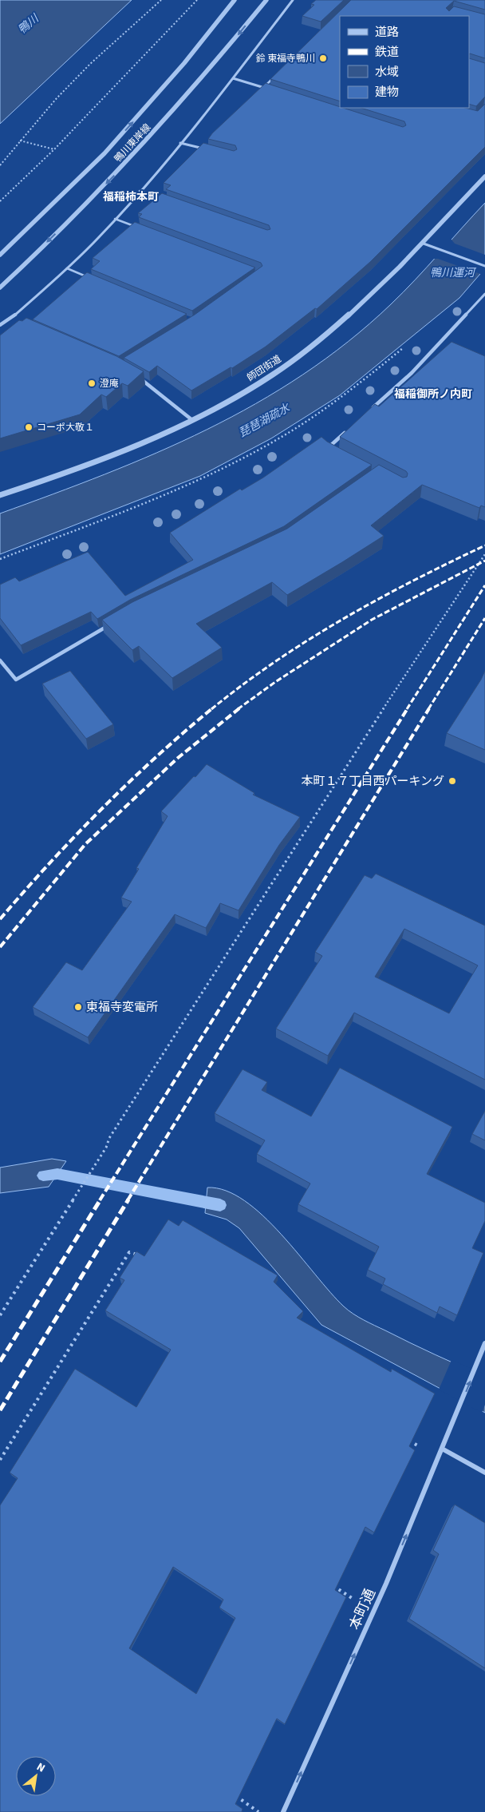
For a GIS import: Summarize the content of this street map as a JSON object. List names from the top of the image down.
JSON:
{
  "streets": {
    "street": ["鴨川東岸線", "師団街道", "本町通"]
  },
  "one_way": ["本町通"],
  "districts": ["福稲柿本町", "福稲御所ノ内町"],
  "water": ["鴨川", "鴨川運河", "琵琶湖疏水"],
  "places": [
    "鈴 東福寺鴨川",
    "澄庵",
    "コーポ大敬１",
    "本町１７丁目西パーキング",
    "東福寺変電所"
  ],
  "legend": [
    "道路",
    "鉄道",
    "水域",
    "建物"
  ],
  "north": "top right"
}
